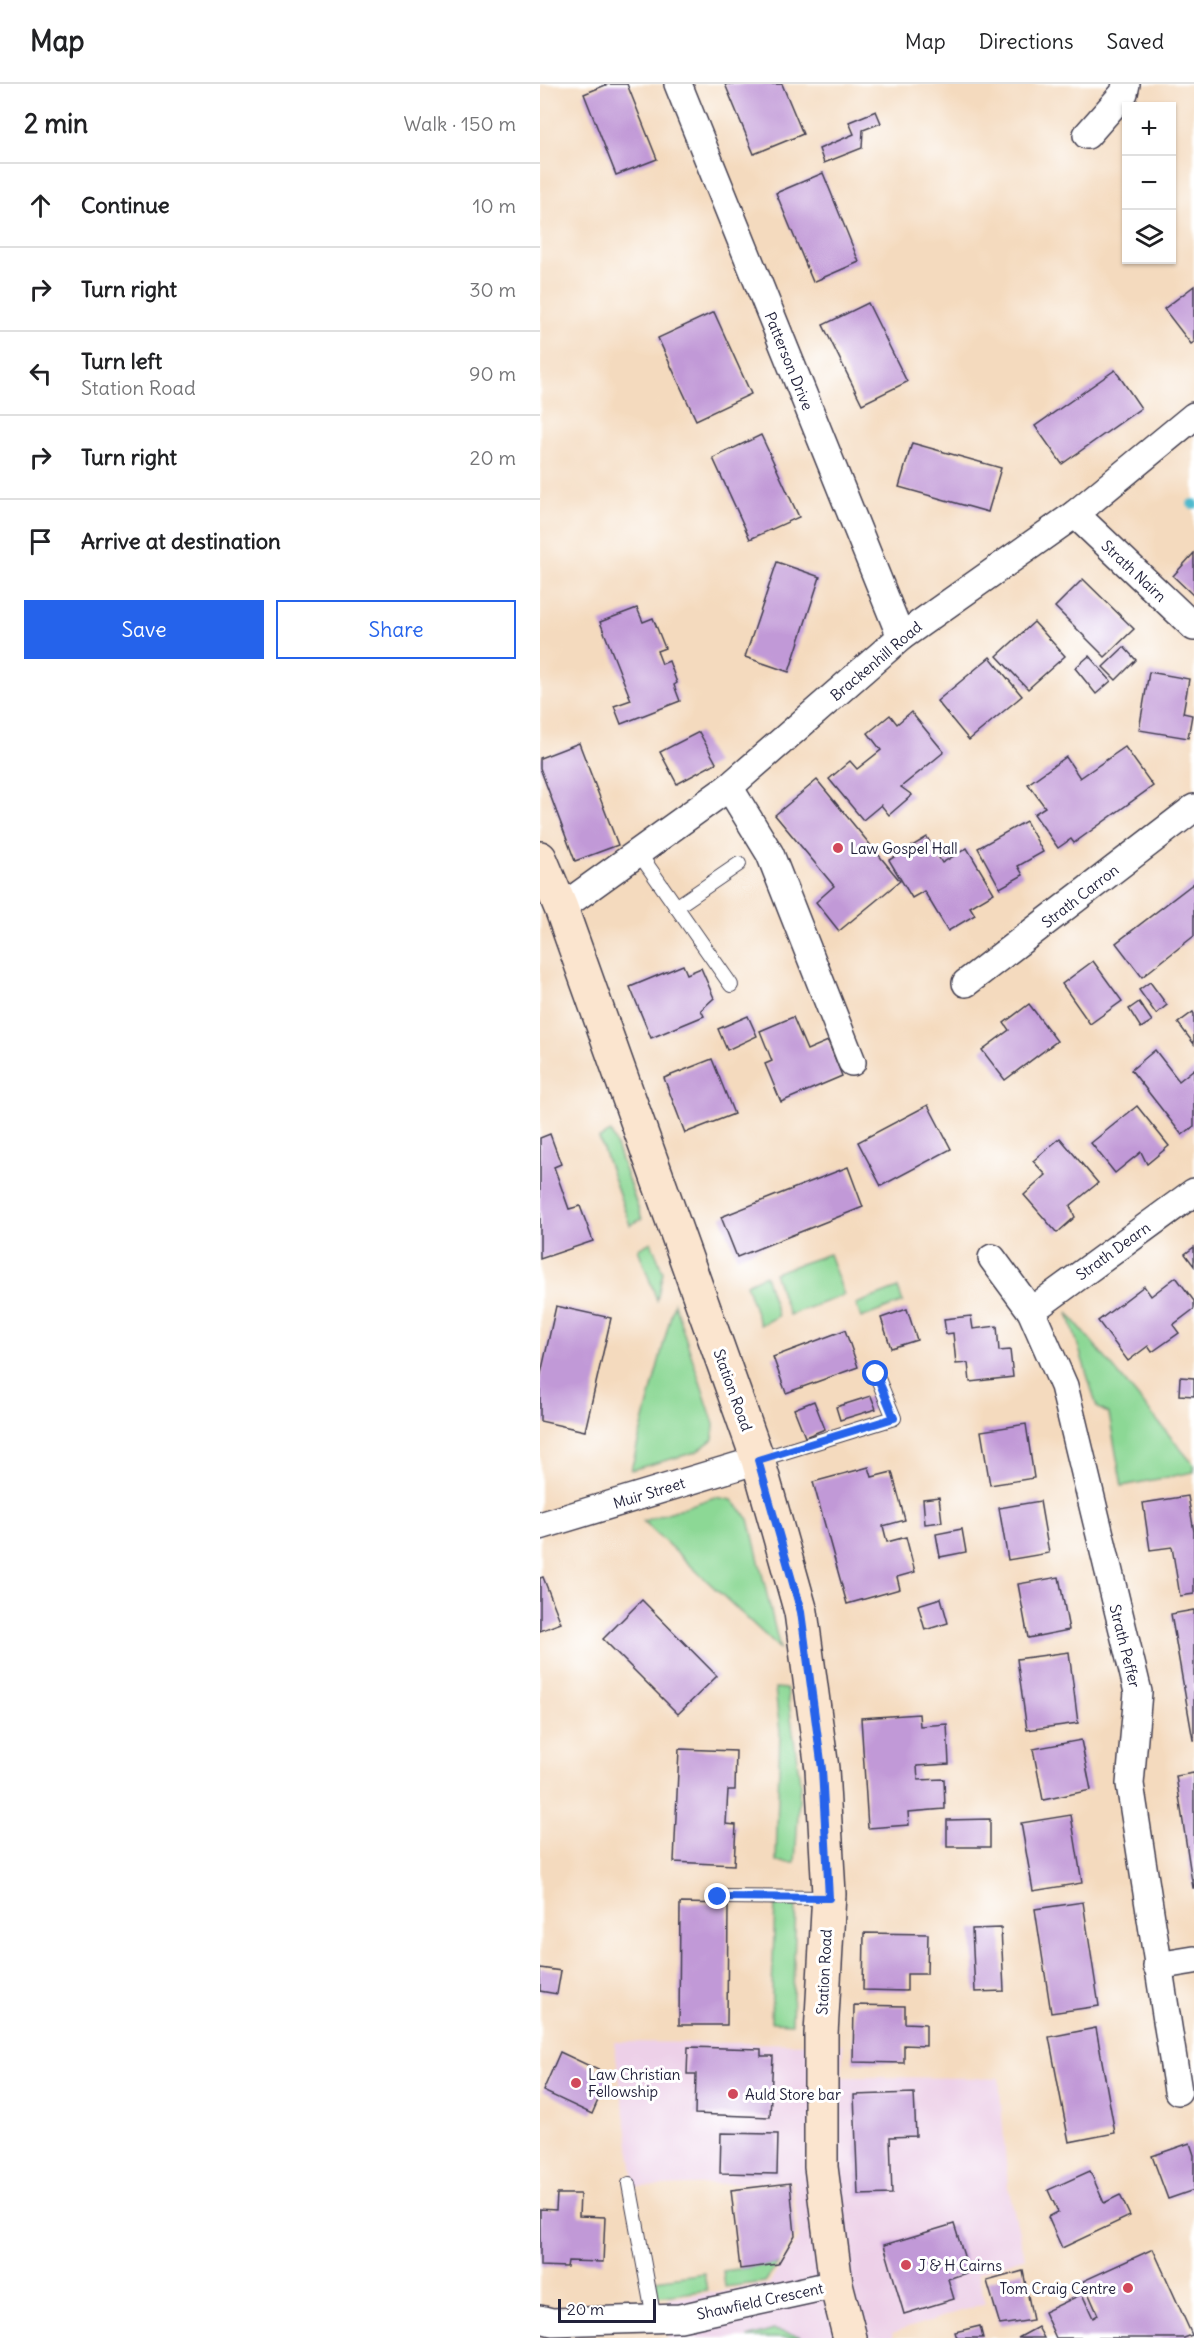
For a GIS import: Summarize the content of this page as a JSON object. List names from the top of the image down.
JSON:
{
  "streets": {
    "main road": ["Station Road"],
    "street": [
      "Patterson Drive",
      "Strath Nairn",
      "Brackenhill Road",
      "Strath Carron",
      "Strath Dearn",
      "Muir Street",
      "Strath Peffer",
      "Shawfield Crescent"
    ]
  },
  "crossings": [
    ["Patterson Drive", "Brackenhill Road"],
    ["Strath Nairn", "Brackenhill Road"],
    ["Brackenhill Road", "Station Road"],
    ["Strath Dearn", "Strath Peffer"],
    ["Station Road", "Muir Street"],
    ["Station Road", "Shawfield Crescent"]
  ],
  "places": [
    "Law Gospel Hall",
    "Law Christian Fellowship",
    "Auld Store bar",
    "J & H Cairns",
    "Tom Craig Centre"
  ],
  "scale_bar": "20 m",
  "page": {
    "header": "Map",
    "nav": ["Map", "Directions", "Saved"],
    "heading": ["2 min", "Walk · 150 m"],
    "map_buttons": ["+", "−"],
    "list": [
      ["Continue", "10 m"],
      ["Turn right", "30 m"],
      ["Turn left", "Station Road", "90 m"],
      ["Turn right", "20 m"],
      "Arrive at destination"
    ],
    "buttons": ["Save", "Share"],
    "scale": "20 m"
  }
}
